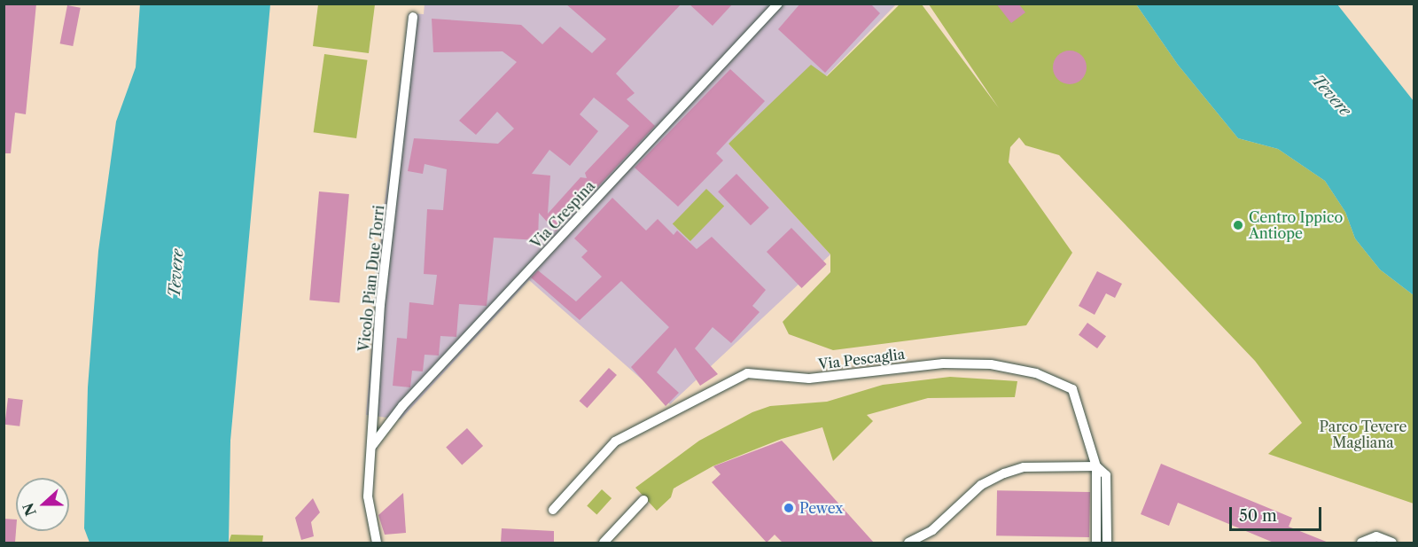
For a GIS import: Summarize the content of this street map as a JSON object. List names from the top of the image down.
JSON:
{
  "streets": {
    "street": ["Via Crespina", "Vicolo Pian Due Torri", "Via Pescaglia"]
  },
  "crossings": [
    ["Via Crespina", "Vicolo Pian Due Torri"]
  ],
  "water": ["Tevere"],
  "parks": ["Parco Tevere Magliana"],
  "places": ["Centro Ippico Antiope", "Pewex"],
  "scale_bar": "50 m",
  "north": "left"
}
